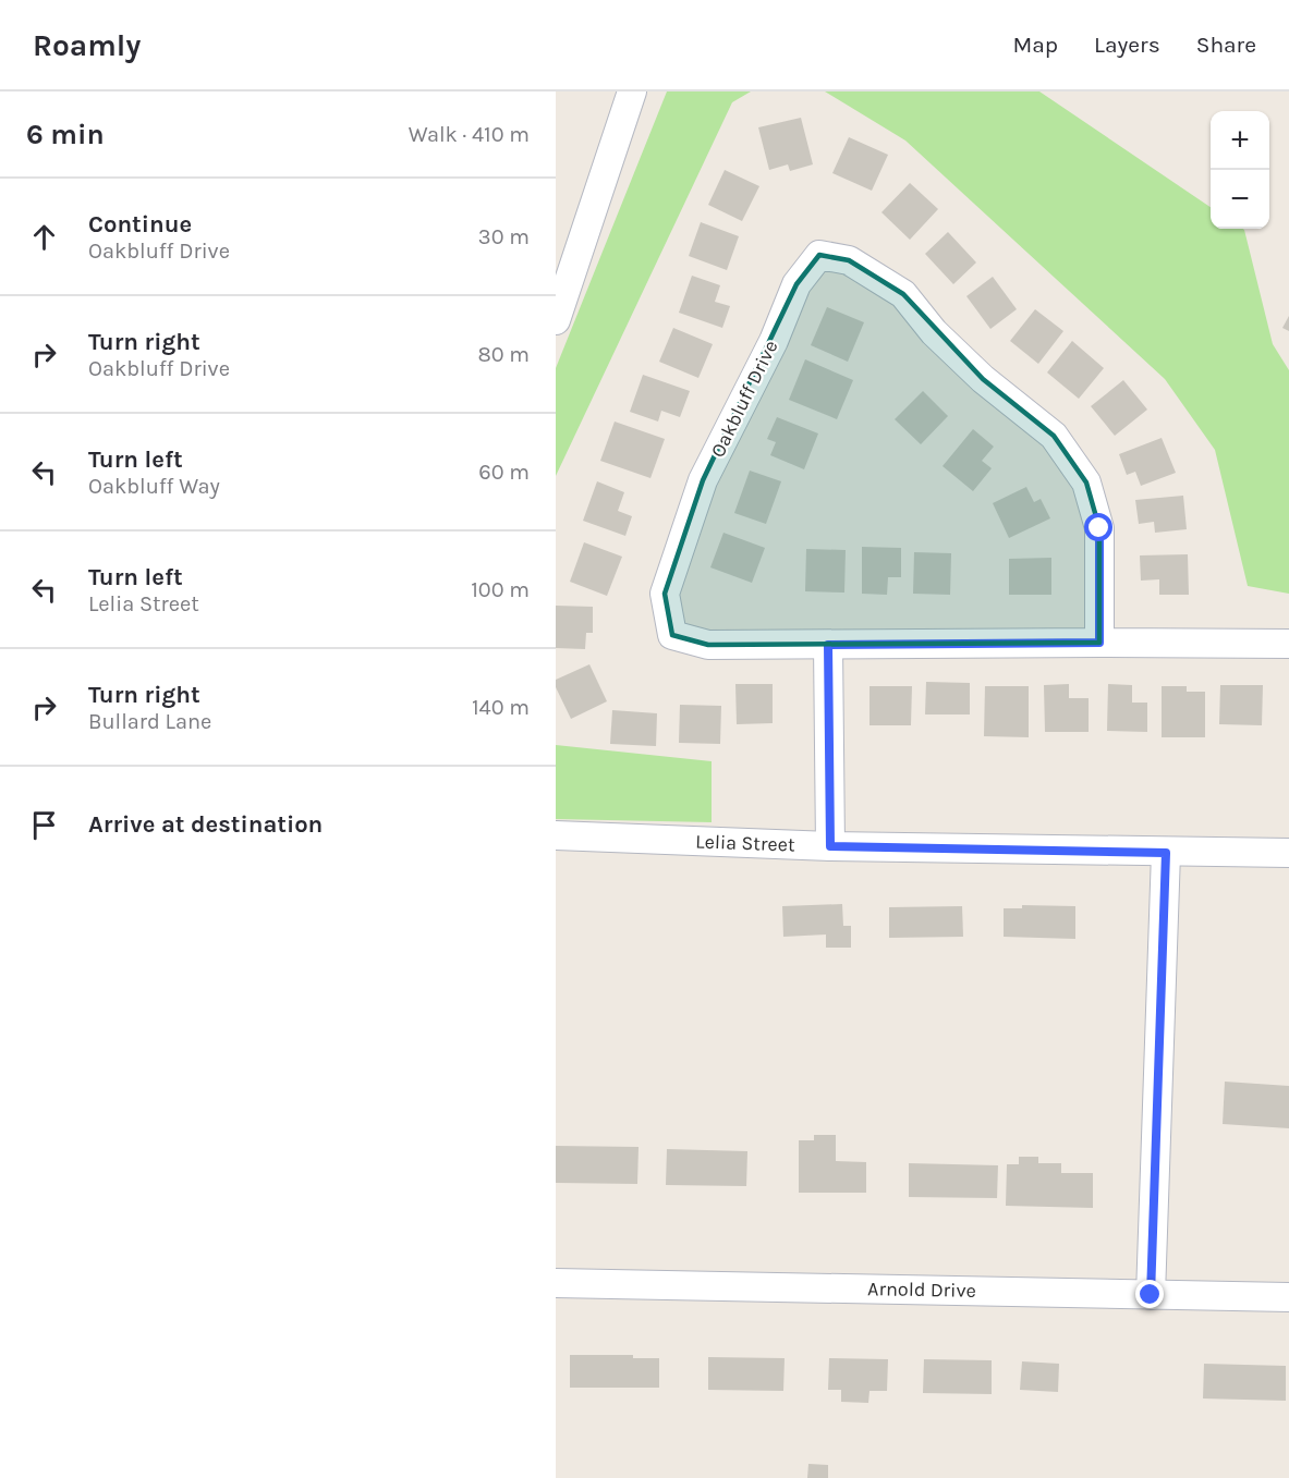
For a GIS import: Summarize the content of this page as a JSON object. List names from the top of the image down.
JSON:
{
  "streets": {
    "street": ["Oakbluff Drive", "Lelia Street", "Arnold Drive"]
  },
  "page": {
    "header": "Roamly",
    "nav": ["Map", "Layers", "Share"],
    "heading": ["6 min", "Walk · 410 m"],
    "map_buttons": ["+", "−"],
    "list": [
      ["Continue", "Oakbluff Drive", "30 m"],
      ["Turn right", "Oakbluff Drive", "80 m"],
      ["Turn left", "Oakbluff Way", "60 m"],
      ["Turn left", "Lelia Street", "100 m"],
      ["Turn right", "Bullard Lane", "140 m"],
      "Arrive at destination"
    ]
  }
}
